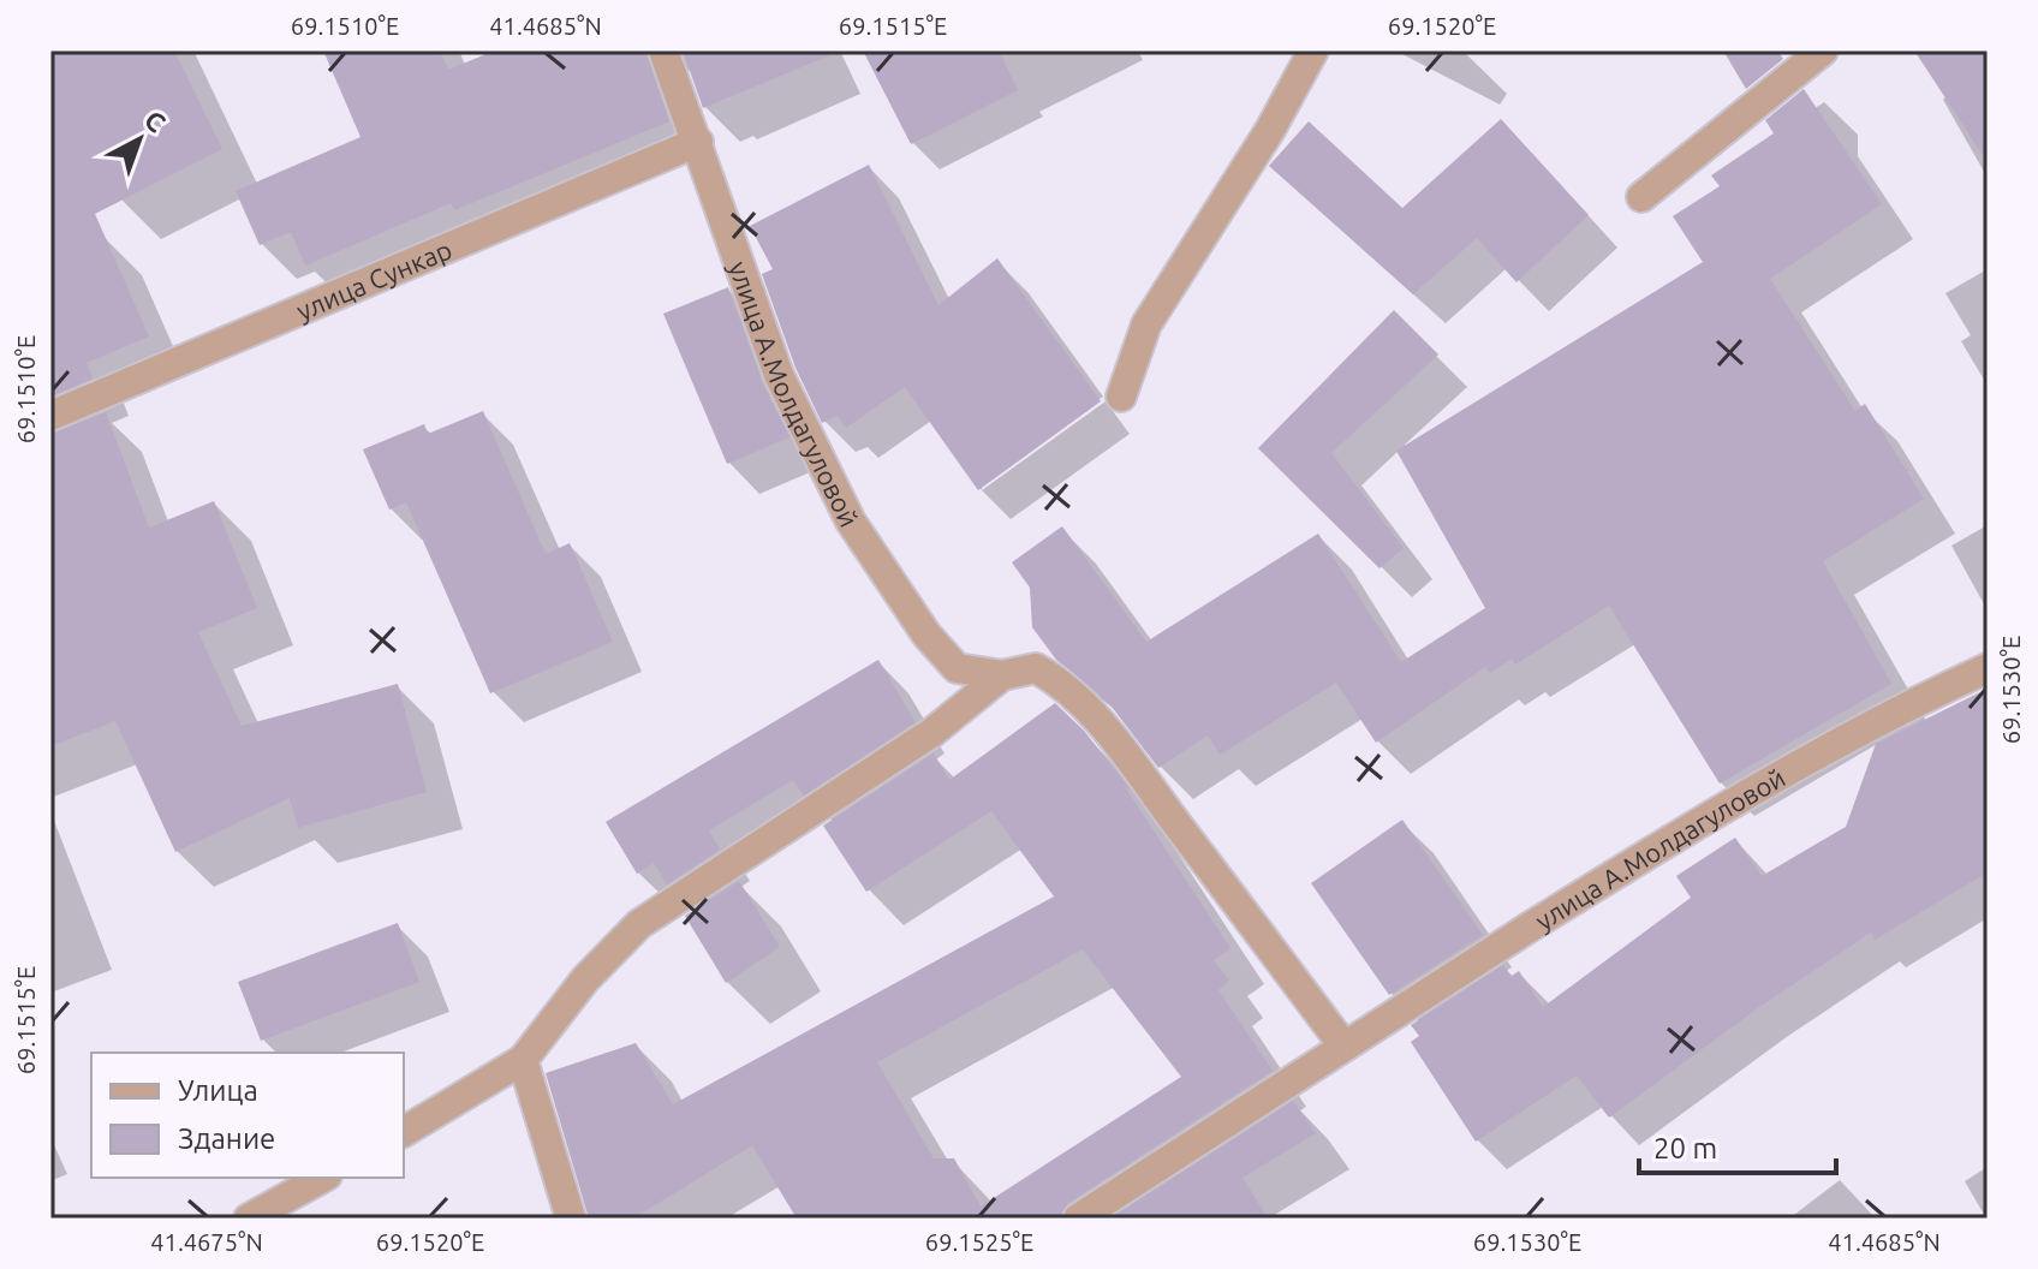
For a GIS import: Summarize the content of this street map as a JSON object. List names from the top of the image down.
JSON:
{
  "streets": {
    "street": ["улица Сункар", "улица А.Молдагуловой"]
  },
  "crossings": [
    ["улица Сункар", "улица А.Молдагуловой"]
  ],
  "legend": ["Улица", "Здание"],
  "scale_bar": "20 m",
  "north": "top right",
  "coordinates": [
    "69.1510°E",
    "41.4685°N",
    "69.1515°E",
    "69.1520°E",
    "69.1530°E",
    "41.4675°N",
    "69.1525°E"
  ]
}
